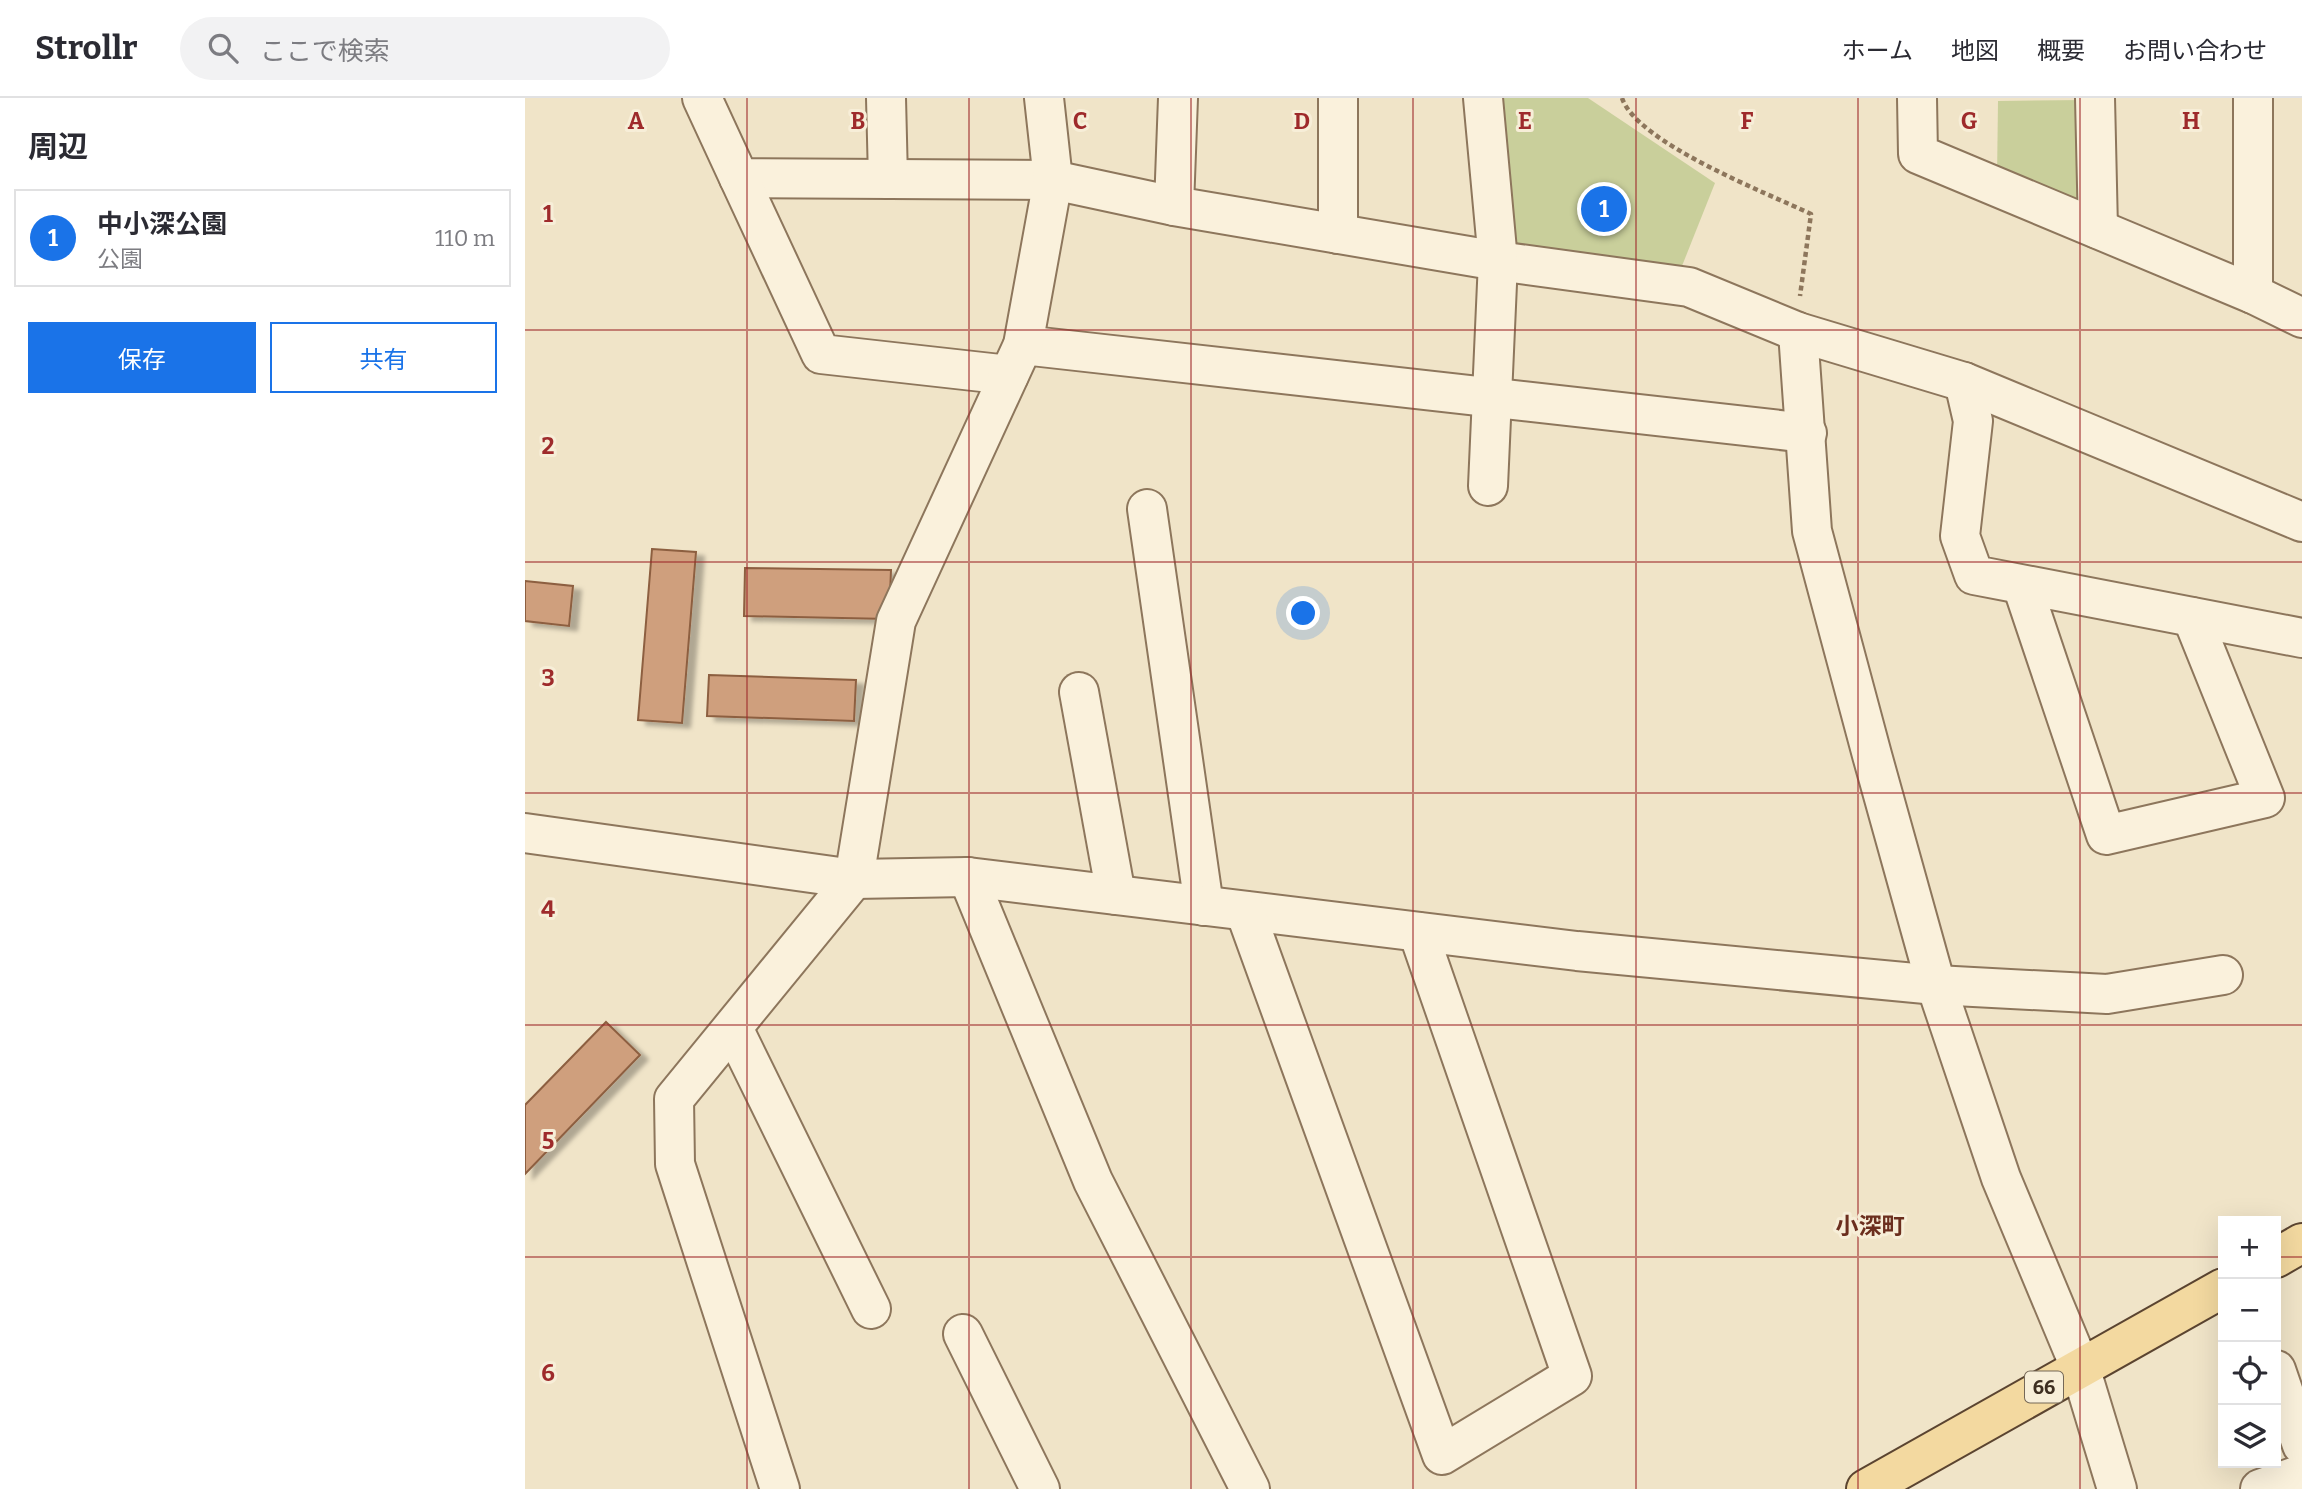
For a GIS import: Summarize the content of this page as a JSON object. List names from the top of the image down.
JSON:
{
  "streets": {
    "main road": ["66"]
  },
  "districts": ["小深町"],
  "page": {
    "header": "Strollr",
    "search": "ここで検索",
    "nav": [
      "ホーム",
      "地図",
      "概要",
      "お問い合わせ"
    ],
    "heading": "周辺",
    "pins": "1",
    "list": [
      {
        "mark": "1",
        "name": "中小深公園",
        "note": "公園",
        "value": "110 m"
      }
    ],
    "buttons": ["保存", "共有"],
    "map_buttons": ["+", "−"]
  },
  "grid": {
    "columns": [
      "A",
      "B",
      "C",
      "D",
      "E",
      "F",
      "G",
      "H"
    ],
    "rows": [
      "1",
      "2",
      "3",
      "4",
      "5",
      "6"
    ]
  }
}
